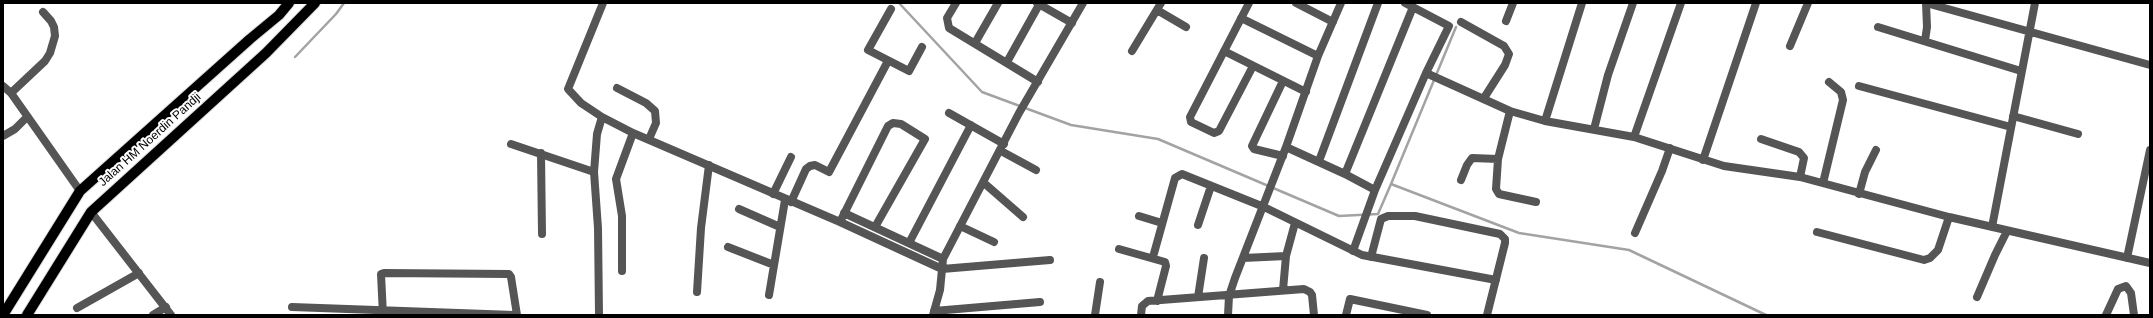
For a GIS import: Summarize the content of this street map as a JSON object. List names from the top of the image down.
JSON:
{
  "streets": {
    "main road": ["Jalan HM Noerdin Pandji"]
  }
}
